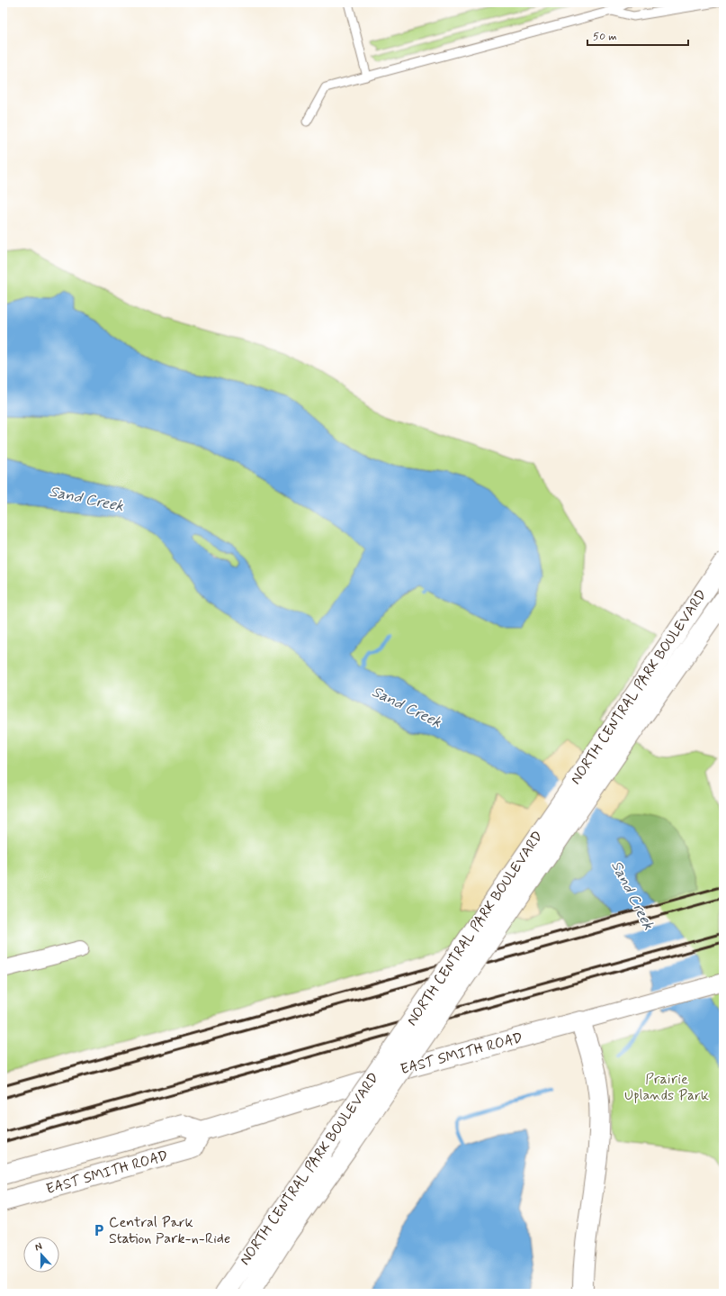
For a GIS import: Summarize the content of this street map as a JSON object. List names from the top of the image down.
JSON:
{
  "streets": {
    "main road": ["NORTH CENTRAL PARK BOULEVARD", "EAST SMITH ROAD"]
  },
  "water": ["Sand Creek"],
  "parks": ["Prairie Uplands Park"],
  "places": {
    "parking": ["Central Park Station Park-n-Ride"]
  },
  "scale_bar": "50 m",
  "north": "top"
}
